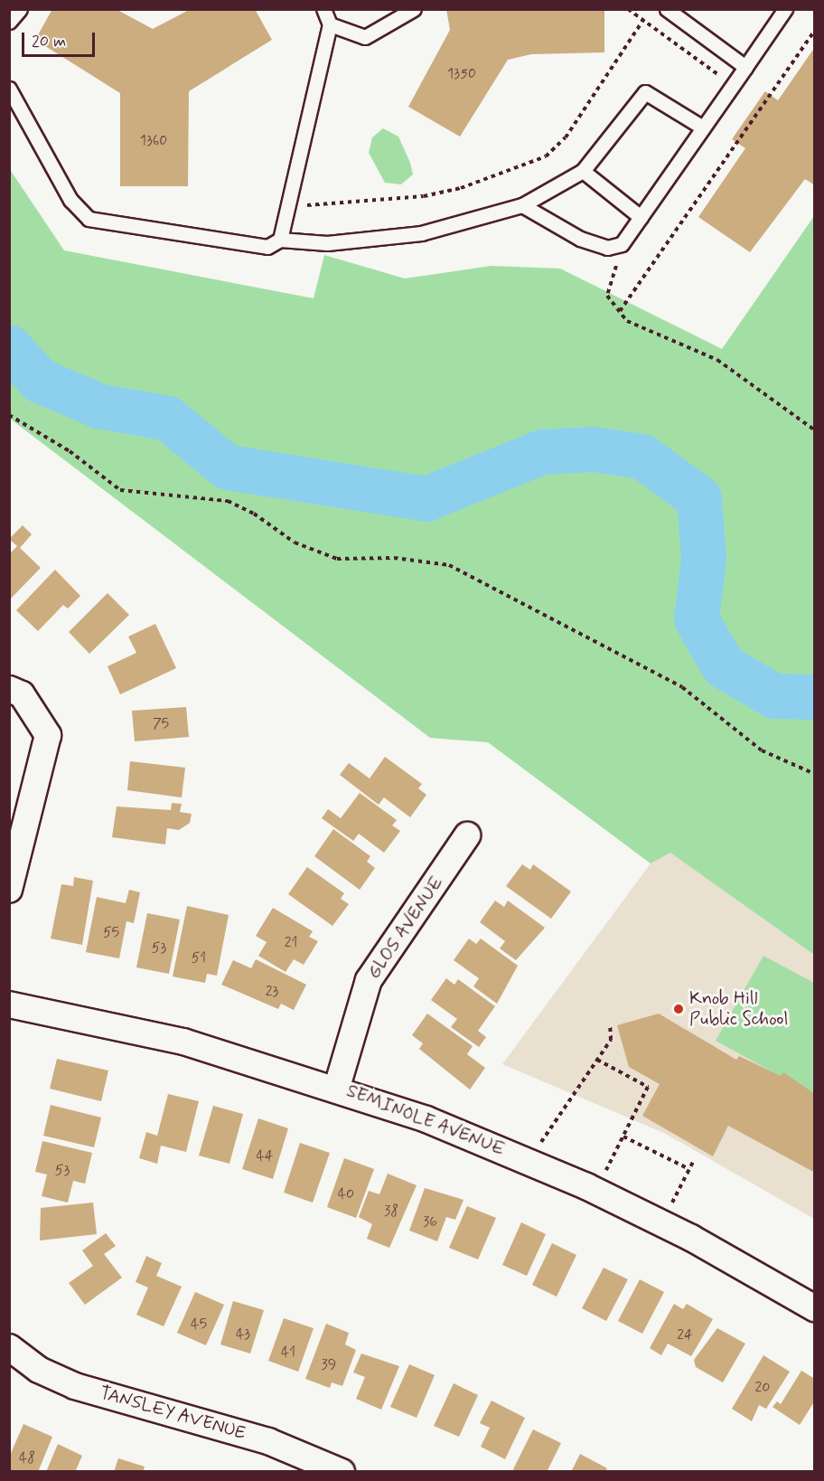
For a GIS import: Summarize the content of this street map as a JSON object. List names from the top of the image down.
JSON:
{
  "streets": {
    "street": ["GLOS AVENUE", "SEMINOLE AVENUE", "TANSLEY AVENUE"]
  },
  "crossings": [
    ["GLOS AVENUE", "SEMINOLE AVENUE"]
  ],
  "places": ["Knob Hill Public School"],
  "house_numbers": [
    "1350",
    "1360",
    "75",
    "55",
    "21",
    "53",
    "51",
    "23",
    "44",
    "53",
    "40",
    "38",
    "36",
    "45",
    "43",
    "24",
    "41",
    "39",
    "20",
    "48"
  ],
  "scale_bar": "20 m"
}
